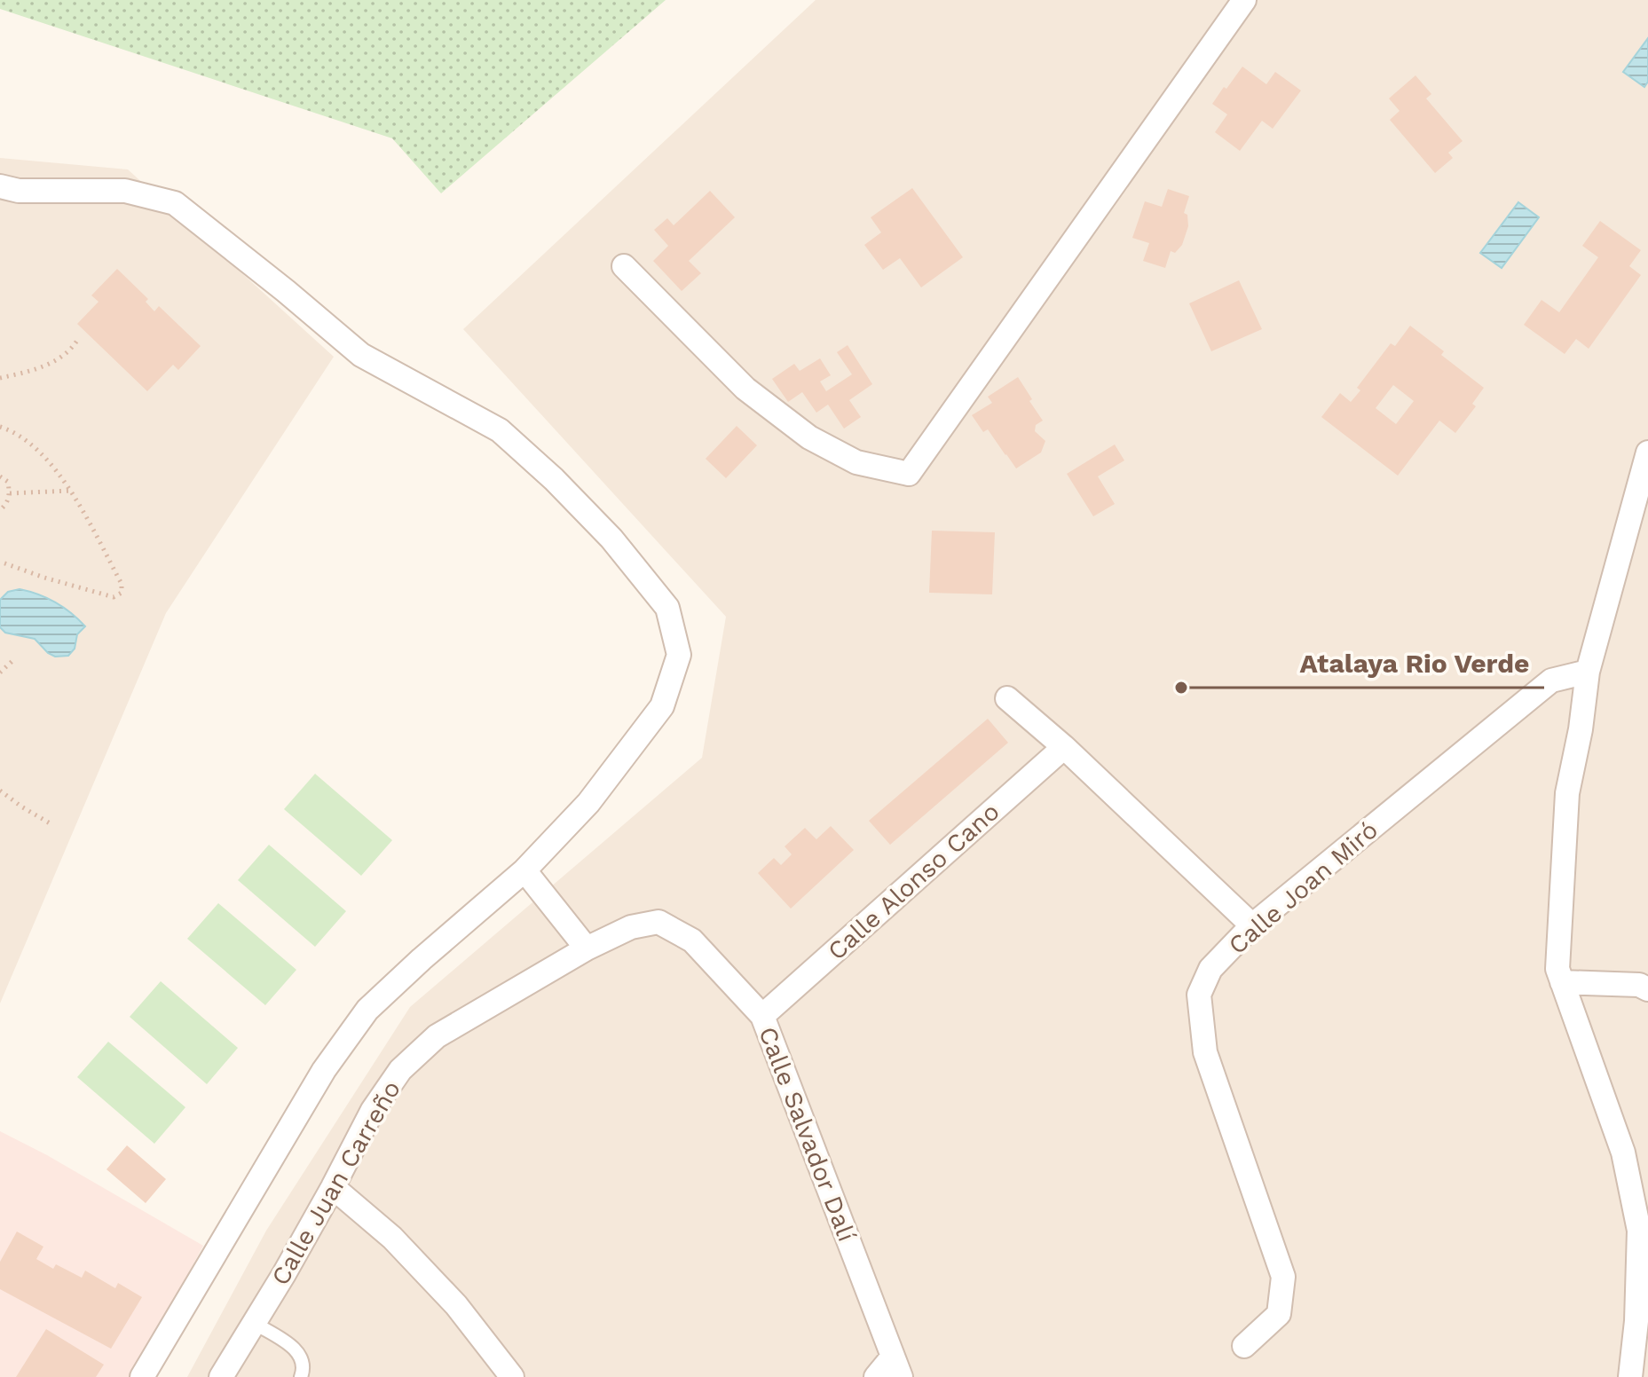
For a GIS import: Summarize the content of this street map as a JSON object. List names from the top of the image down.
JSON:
{
  "streets": {
    "street": [
      "Calle Alonso Cano",
      "Calle Joan Miró",
      "Calle Salvador Dalí",
      "Calle Juan Carreño"
    ]
  },
  "crossings": [
    ["Calle Alonso Cano", "Calle Salvador Dalí"],
    ["Calle Salvador Dalí", "Calle Juan Carreño"]
  ],
  "places": ["Atalaya Rio Verde"]
}
